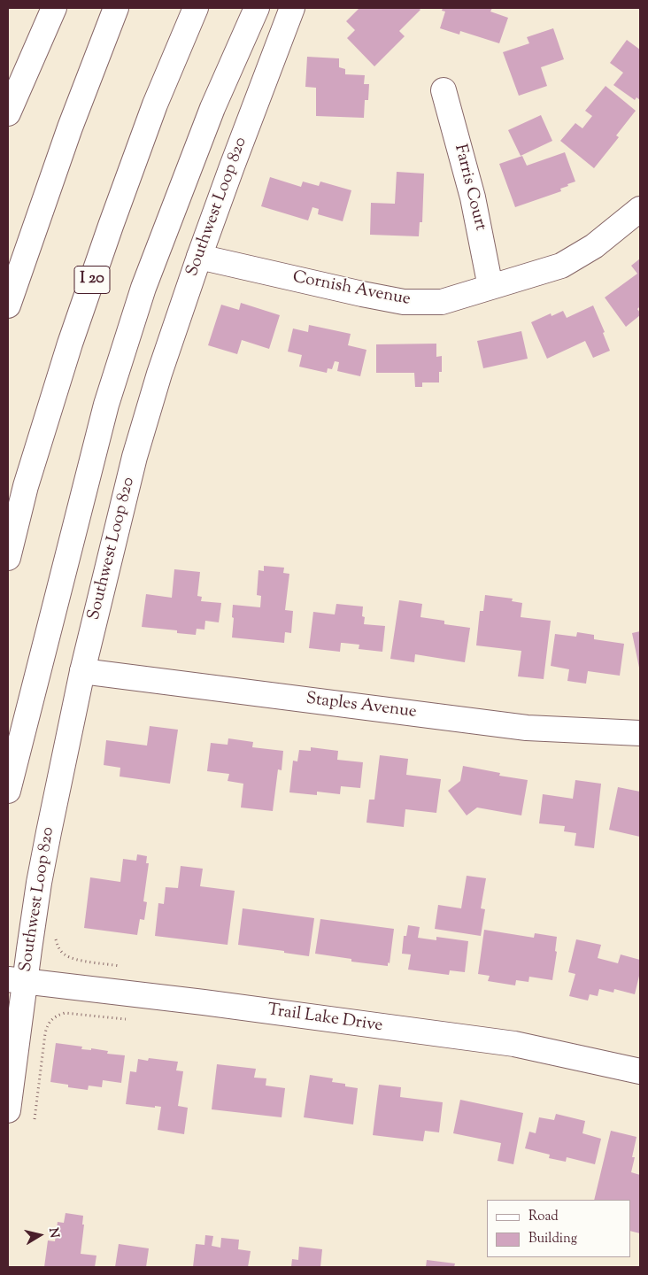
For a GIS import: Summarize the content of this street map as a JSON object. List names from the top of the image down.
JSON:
{
  "streets": {
    "main road": [
      "Farris Court",
      "Southwest Loop 820",
      "I 20",
      "Cornish Avenue",
      "Staples Avenue",
      "Trail Lake Drive"
    ]
  },
  "crossings": [
    ["Farris Court", "Cornish Avenue"],
    ["Southwest Loop 820", "Cornish Avenue"],
    ["Southwest Loop 820", "Staples Avenue"],
    ["Southwest Loop 820", "Trail Lake Drive"]
  ],
  "legend": ["Road", "Building"],
  "north": "right"
}
